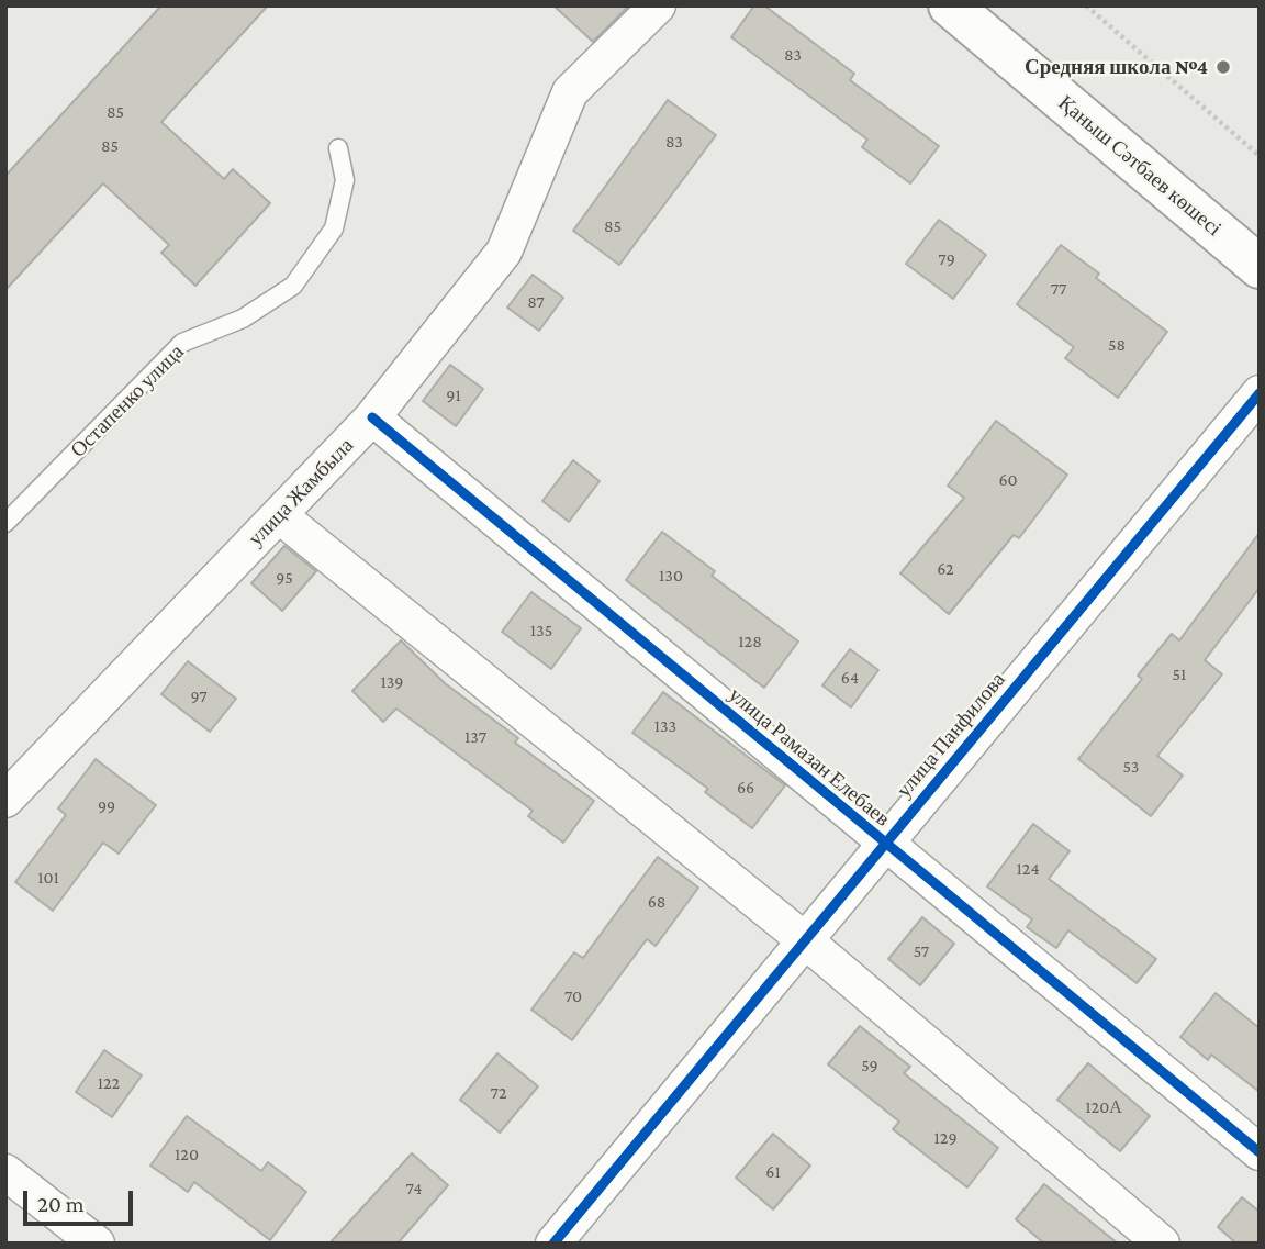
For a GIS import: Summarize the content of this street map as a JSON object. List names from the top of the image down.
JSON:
{
  "streets": {
    "street": [
      "Қаныш Сәтбаев көшесі",
      "улица Жамбыла",
      "улица Панфилова",
      "улица Рамазан Елебаев"
    ],
    "lane": ["Остапенко улица"]
  },
  "crossings": [
    ["улица Жамбыла", "улица Рамазан Елебаев"],
    ["улица Панфилова", "улица Рамазан Елебаев"]
  ],
  "places": ["Средняя школа №4"],
  "house_numbers": [
    "83",
    "85",
    "83",
    "85",
    "85",
    "79",
    "77",
    "87",
    "58",
    "91",
    "60",
    "62",
    "130",
    "95",
    "135",
    "128",
    "51",
    "64",
    "139",
    "97",
    "133",
    "137",
    "53",
    "66",
    "99",
    "124",
    "101",
    "68",
    "57",
    "70",
    "59",
    "122",
    "72",
    "120А",
    "129",
    "120",
    "61",
    "74"
  ],
  "scale_bar": "20 m"
}
